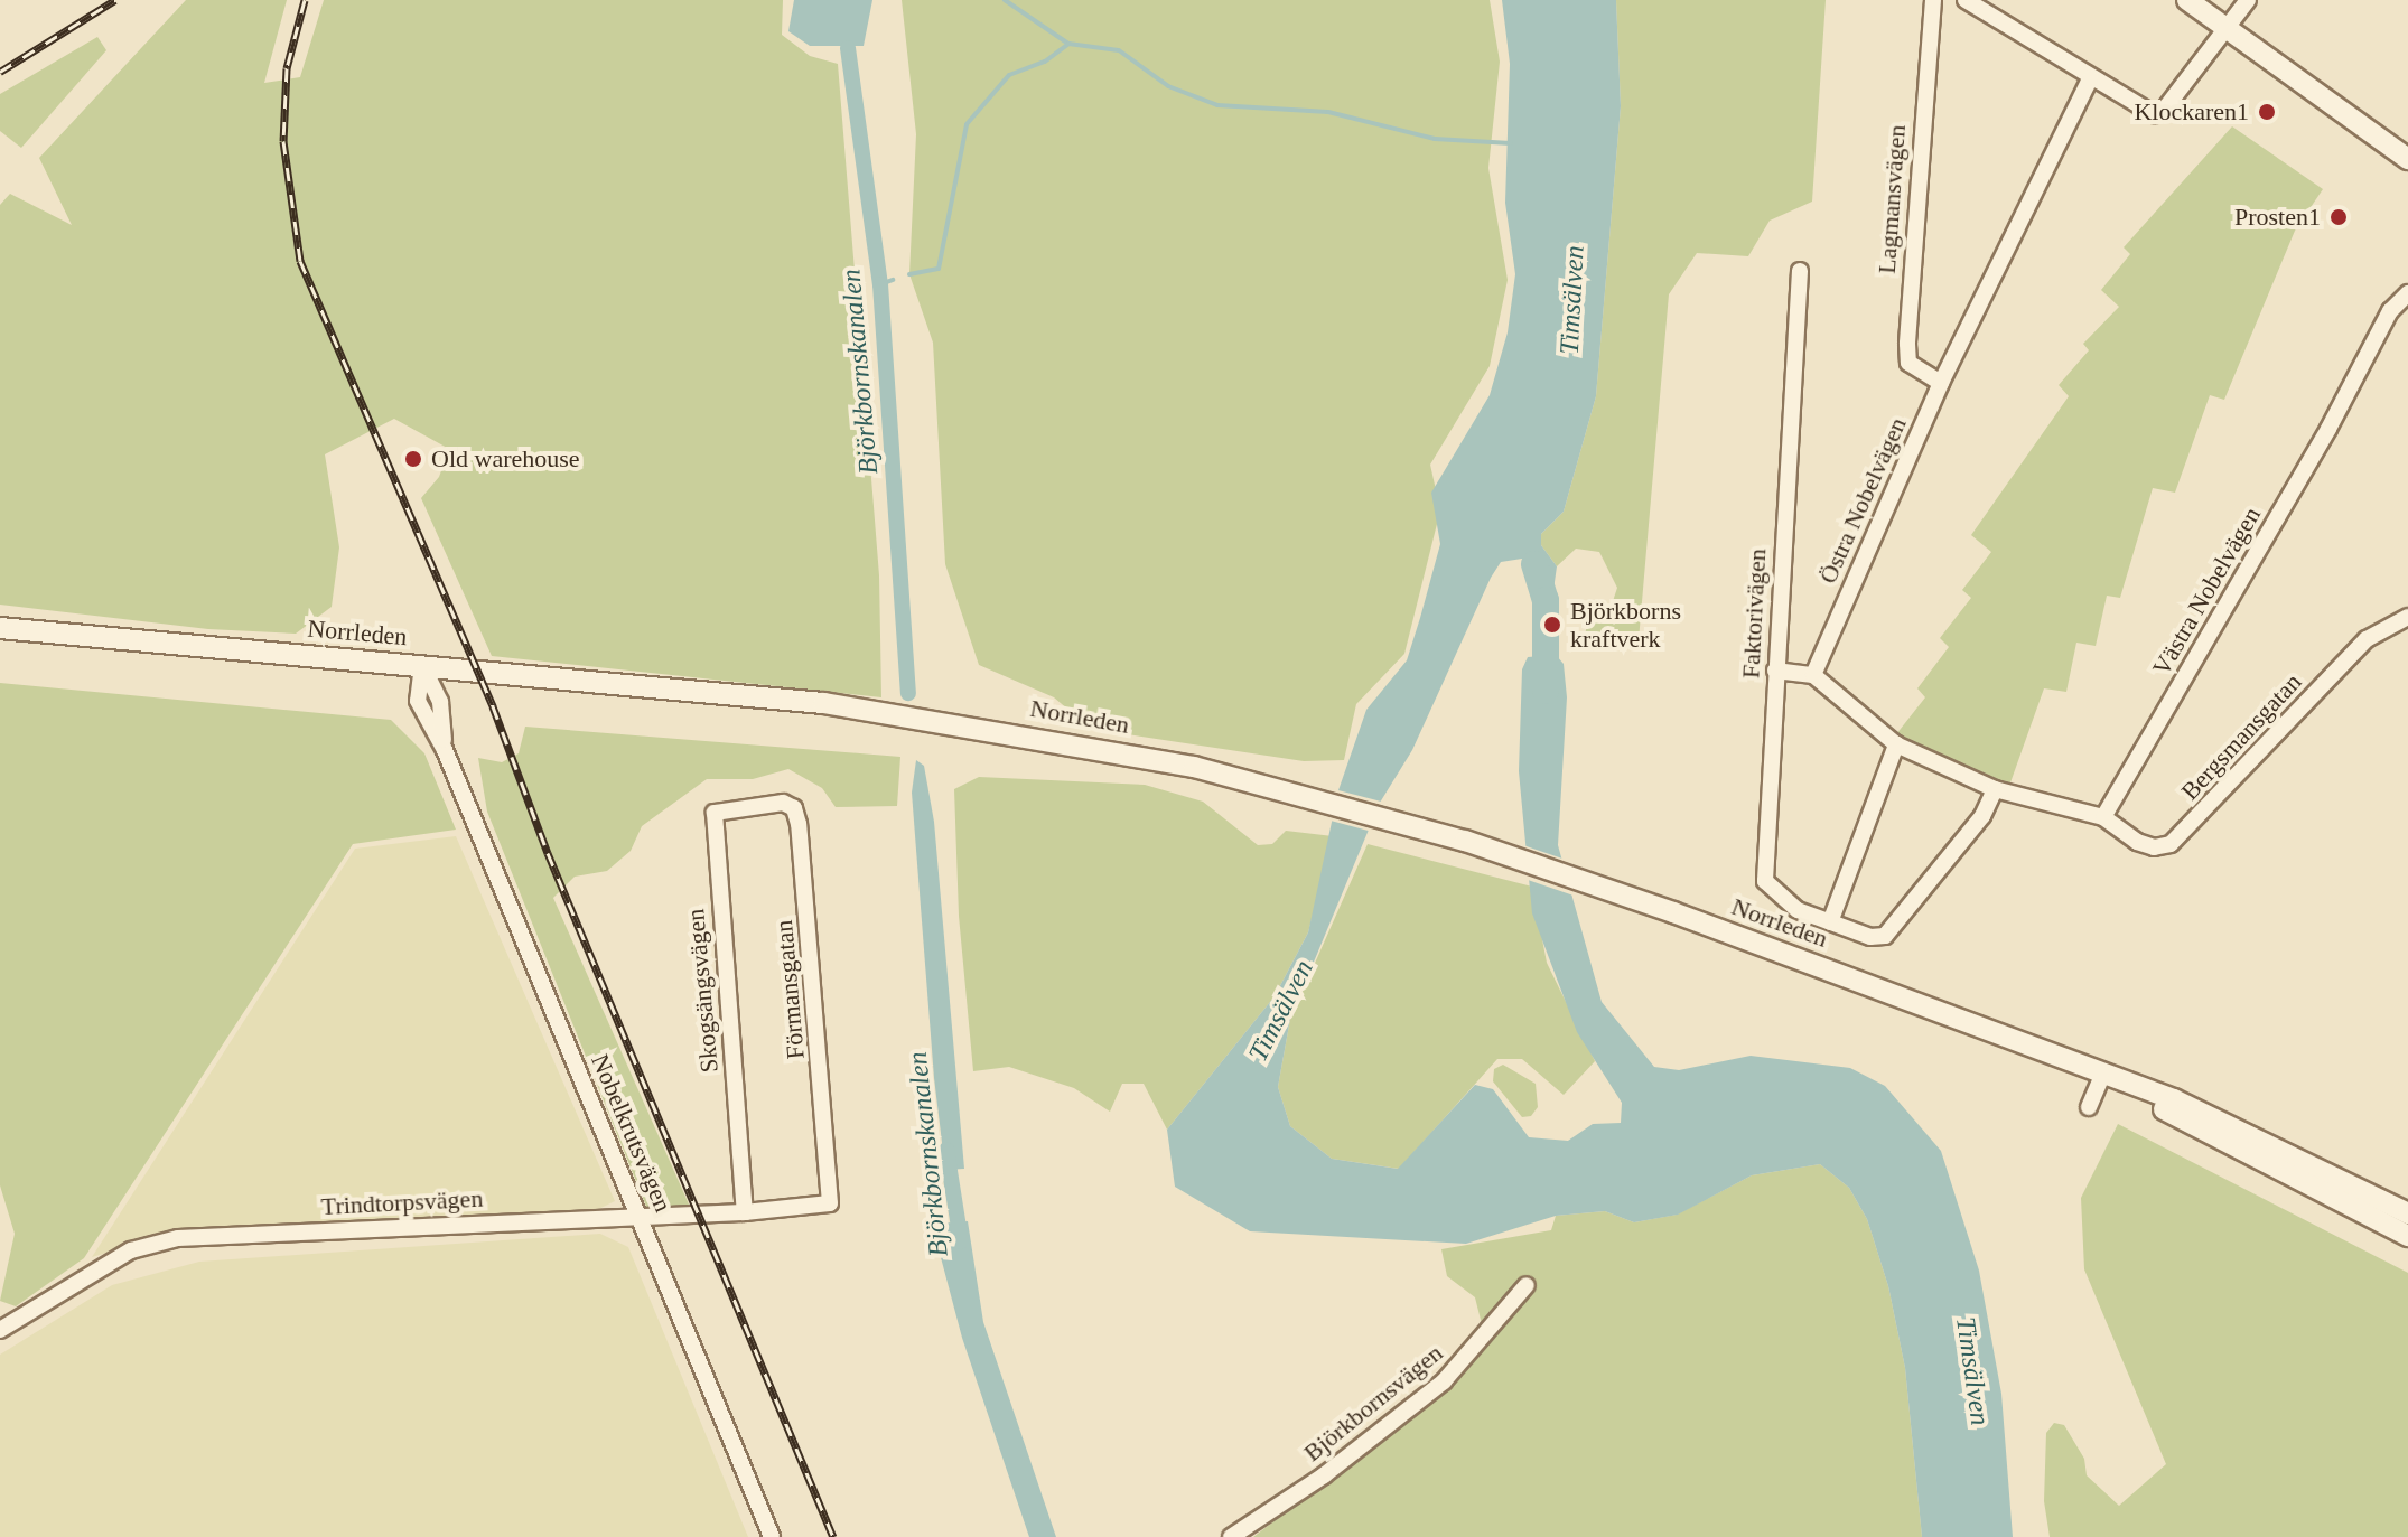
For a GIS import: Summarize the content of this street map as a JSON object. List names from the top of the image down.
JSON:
{
  "streets": {
    "street": [
      "Lagmansvägen",
      "Östra Nobelvägen",
      "Västra Nobelvägen",
      "Faktorivägen",
      "Norrleden",
      "Bergsmansgatan",
      "Förmansgatan",
      "Skogsängsvägen",
      "Nobelkrutsvägen",
      "Trindtorpsvägen",
      "Björkbornsvägen"
    ]
  },
  "crossings": [
    ["Lagmansvägen", "Östra Nobelvägen"],
    ["Västra Nobelvägen", "Bergsmansgatan"],
    ["Norrleden", "Nobelkrutsvägen"],
    ["Förmansgatan", "Skogsängsvägen"],
    ["Förmansgatan", "Trindtorpsvägen"],
    ["Skogsängsvägen", "Trindtorpsvägen"],
    ["Nobelkrutsvägen", "Trindtorpsvägen"]
  ],
  "water": ["Timsälven", "Björkbornskanalen"],
  "places": [
    "Klockaren1",
    "Prosten1",
    "Old warehouse",
    "Björkborns kraftverk"
  ]
}
